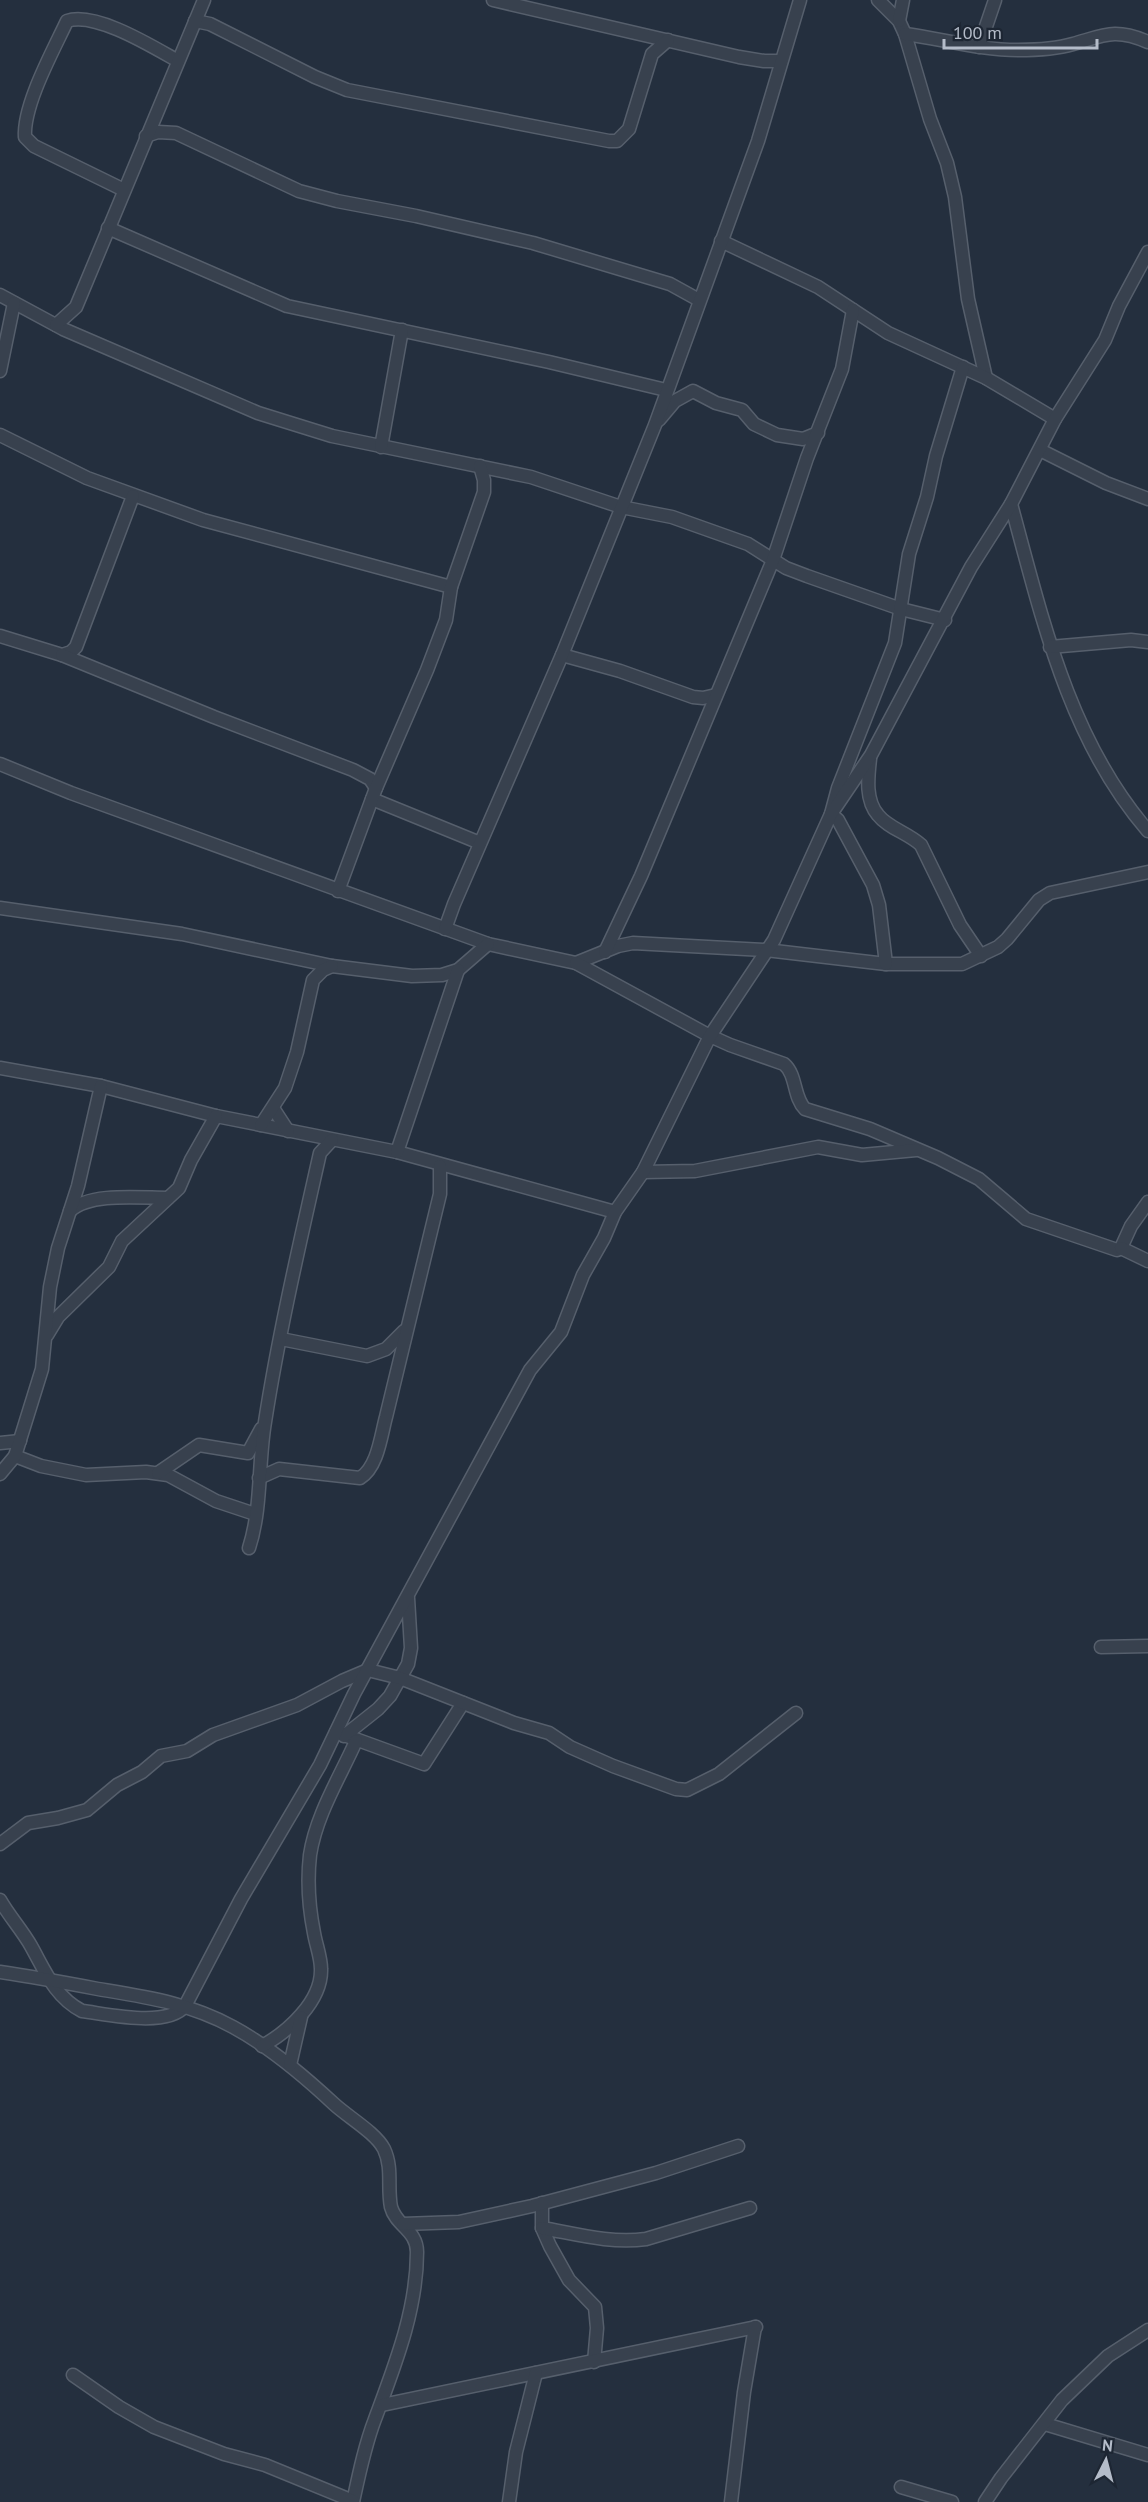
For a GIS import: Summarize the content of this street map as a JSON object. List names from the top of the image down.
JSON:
{
  "scale_bar": "100 m",
  "north": "top"
}
